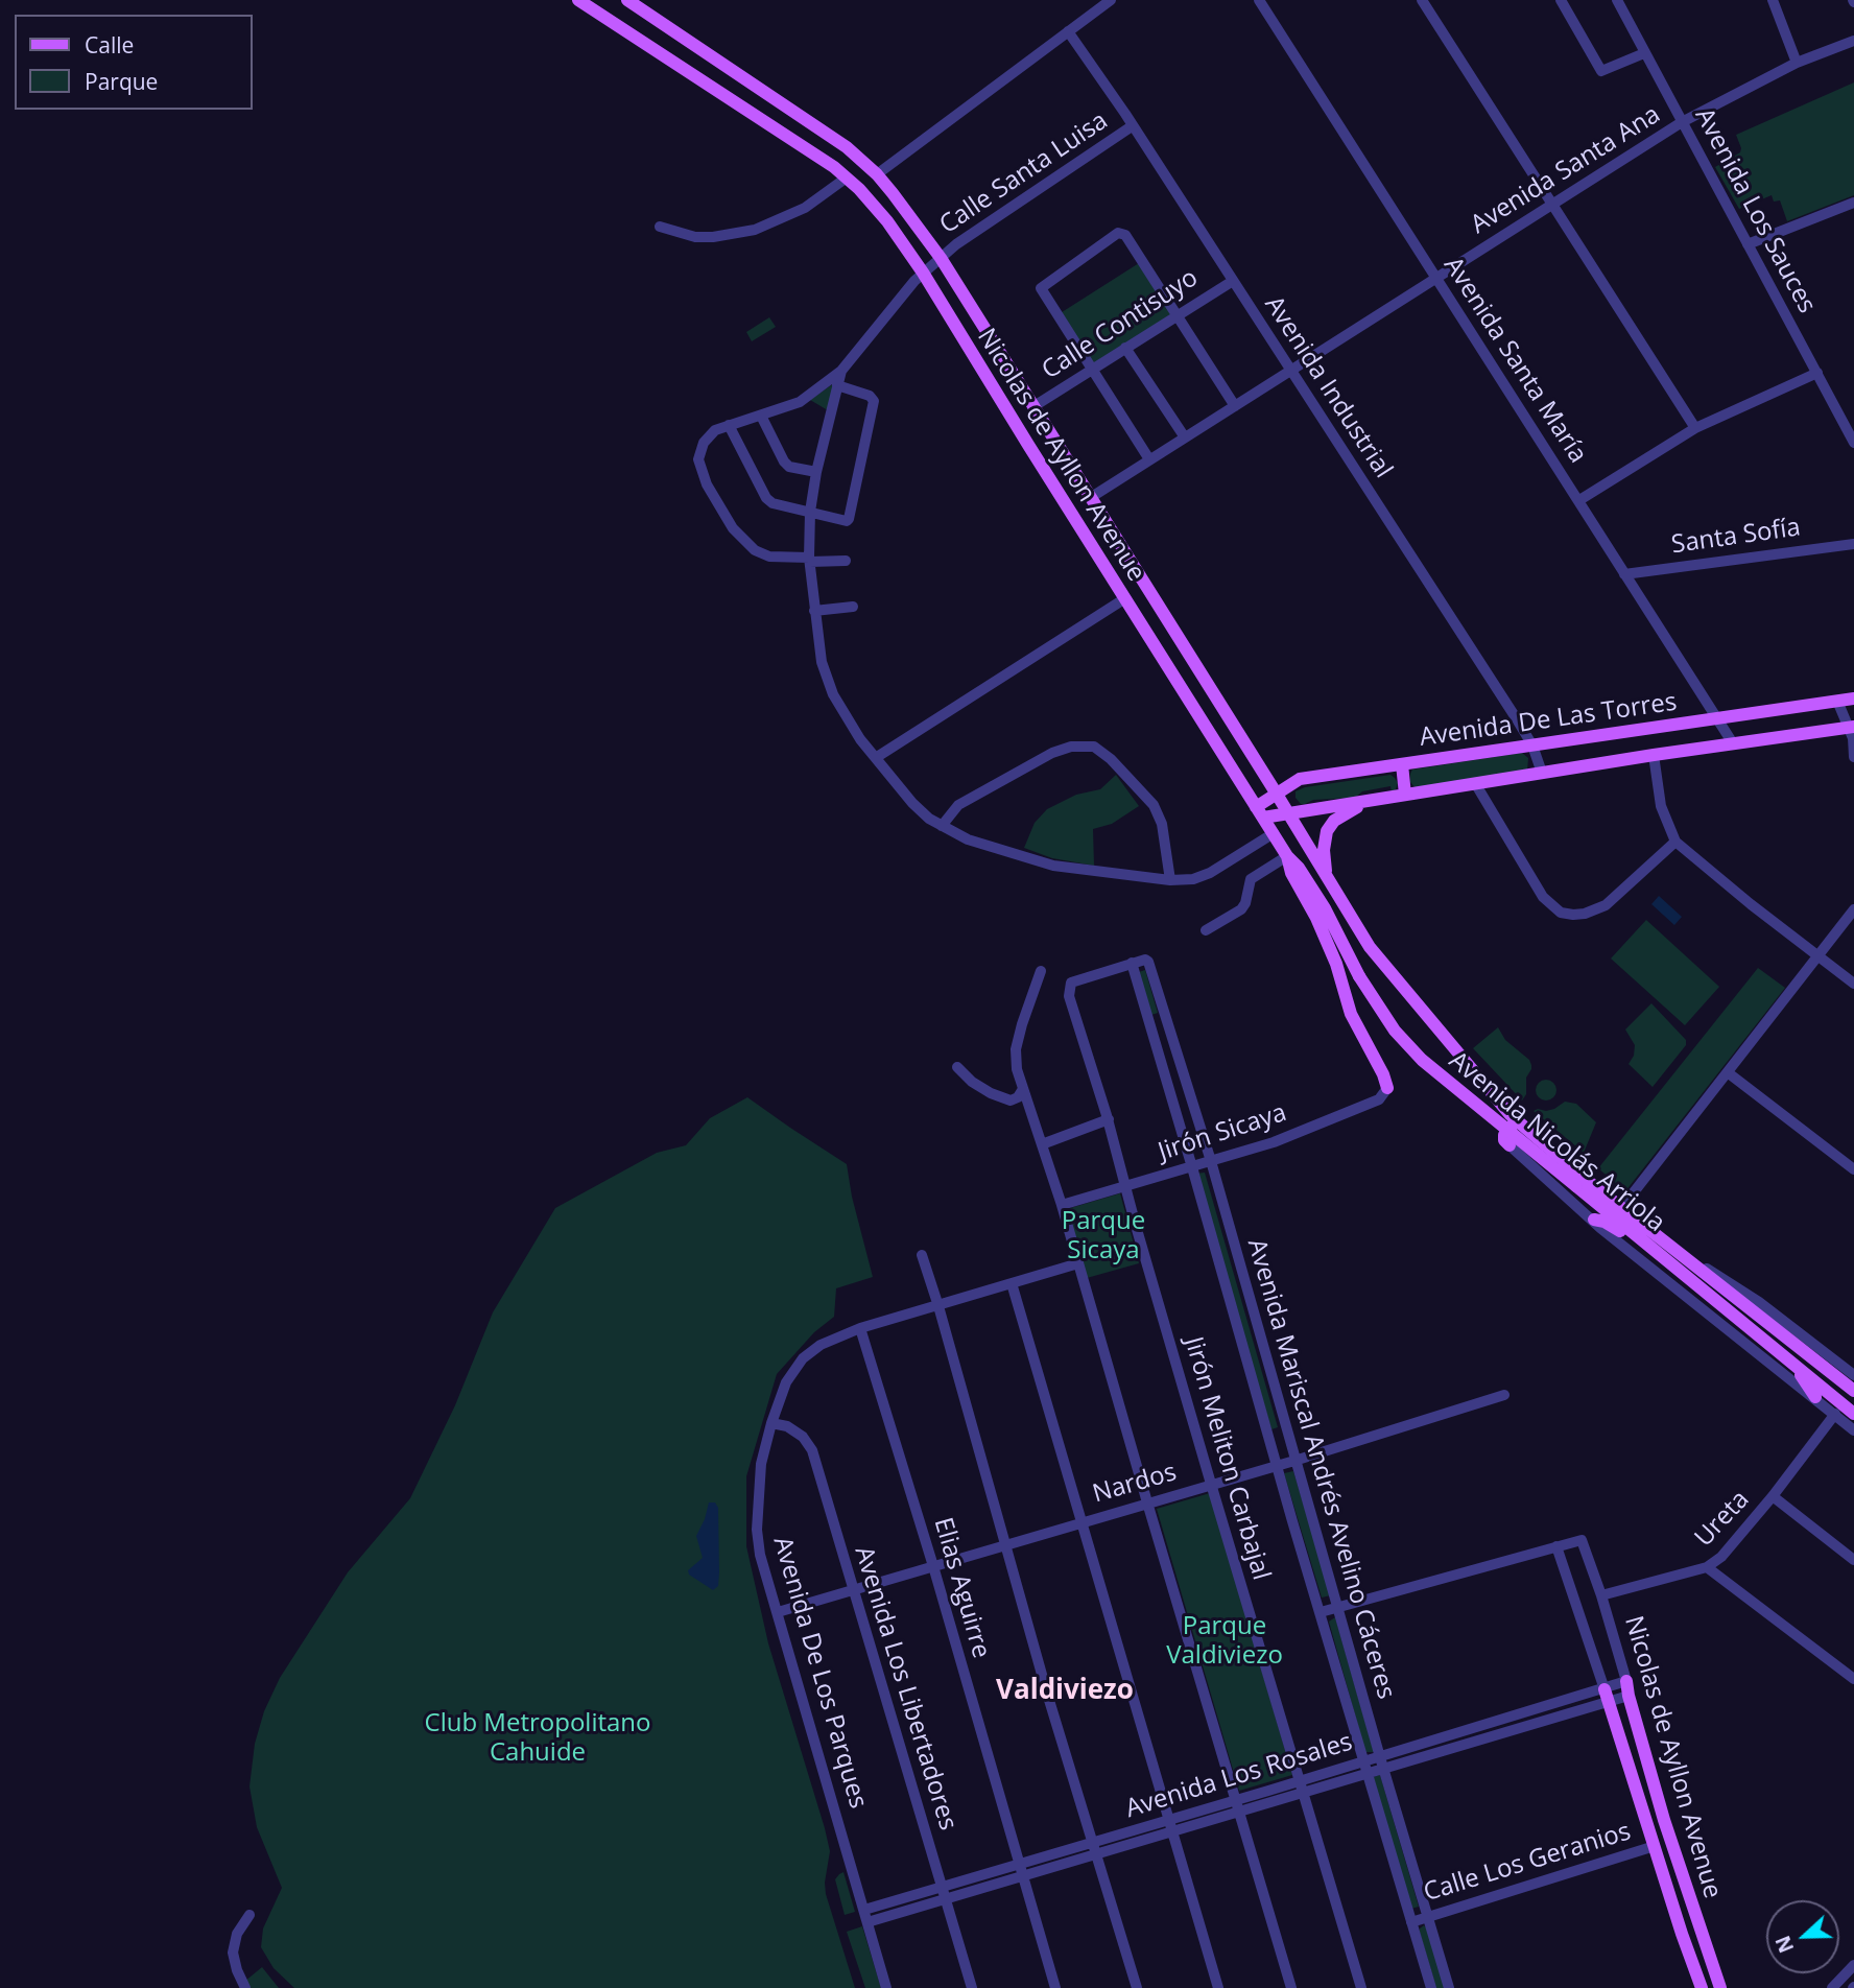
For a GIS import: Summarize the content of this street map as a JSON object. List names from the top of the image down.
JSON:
{
  "streets": {
    "main road": ["Nicolas de Ayllon Avenue", "Avenida De Las Torres", "Avenida Nicolás Arriola"],
    "street": [
      "Avenida Santa Ana",
      "Calle Santa Luisa",
      "Avenida Los Sauces",
      "Calle Contisuyo",
      "Avenida Santa María",
      "Avenida Industrial",
      "Santa Sofía",
      "Jirón Sicaya",
      "Jirón Meliton Carbajal",
      "Avenida Mariscal Andrés Avelino Cáceres",
      "Nardos",
      "Ureta",
      "Elias Aguirre",
      "Avenida De Los Parques",
      "Avenida Los Libertadores",
      "Avenida Los Rosales",
      "Calle Los Geranios"
    ]
  },
  "crossings": [
    ["Avenida Santa Ana", "Avenida Los Sauces"],
    ["Avenida Santa Ana", "Avenida Santa María"],
    ["Avenida Santa Ana", "Avenida Industrial"],
    ["Avenida Santa Ana", "Nicolas de Ayllon Avenue"],
    ["Calle Santa Luisa", "Avenida Industrial"],
    ["Calle Santa Luisa", "Nicolas de Ayllon Avenue"],
    ["Calle Contisuyo", "Avenida Industrial"],
    ["Calle Contisuyo", "Nicolas de Ayllon Avenue"],
    ["Avenida Santa María", "Santa Sofía"],
    ["Avenida Santa María", "Avenida De Las Torres"],
    ["Avenida Industrial", "Avenida De Las Torres"],
    ["Nicolas de Ayllon Avenue", "Avenida De Las Torres"],
    ["Nicolas de Ayllon Avenue", "Jirón Sicaya"],
    ["Nicolas de Ayllon Avenue", "Avenida Nicolás Arriola"],
    ["Nicolas de Ayllon Avenue", "Ureta"],
    ["Nicolas de Ayllon Avenue", "Avenida Los Rosales"],
    ["Nicolas de Ayllon Avenue", "Calle Los Geranios"],
    ["Jirón Sicaya", "Jirón Meliton Carbajal"],
    ["Jirón Sicaya", "Avenida Mariscal Andrés Avelino Cáceres"],
    ["Jirón Meliton Carbajal", "Avenida Mariscal Andrés Avelino Cáceres"],
    ["Jirón Meliton Carbajal", "Nardos"],
    ["Jirón Meliton Carbajal", "Avenida Los Rosales"],
    ["Avenida Mariscal Andrés Avelino Cáceres", "Nardos"],
    ["Avenida Mariscal Andrés Avelino Cáceres", "Avenida Los Rosales"],
    ["Avenida Mariscal Andrés Avelino Cáceres", "Calle Los Geranios"],
    ["Nardos", "Elias Aguirre"],
    ["Nardos", "Avenida De Los Parques"],
    ["Nardos", "Avenida Los Libertadores"],
    ["Elias Aguirre", "Avenida De Los Parques"],
    ["Elias Aguirre", "Avenida Los Rosales"],
    ["Avenida De Los Parques", "Avenida Los Libertadores"],
    ["Avenida De Los Parques", "Avenida Los Rosales"],
    ["Avenida Los Libertadores", "Avenida Los Rosales"]
  ],
  "districts": ["Valdiviezo"],
  "parks": ["Parque Sicaya", "Parque Valdiviezo", "Club Metropolitano Cahuide"],
  "legend": ["Calle", "Parque"],
  "north": "left"
}
